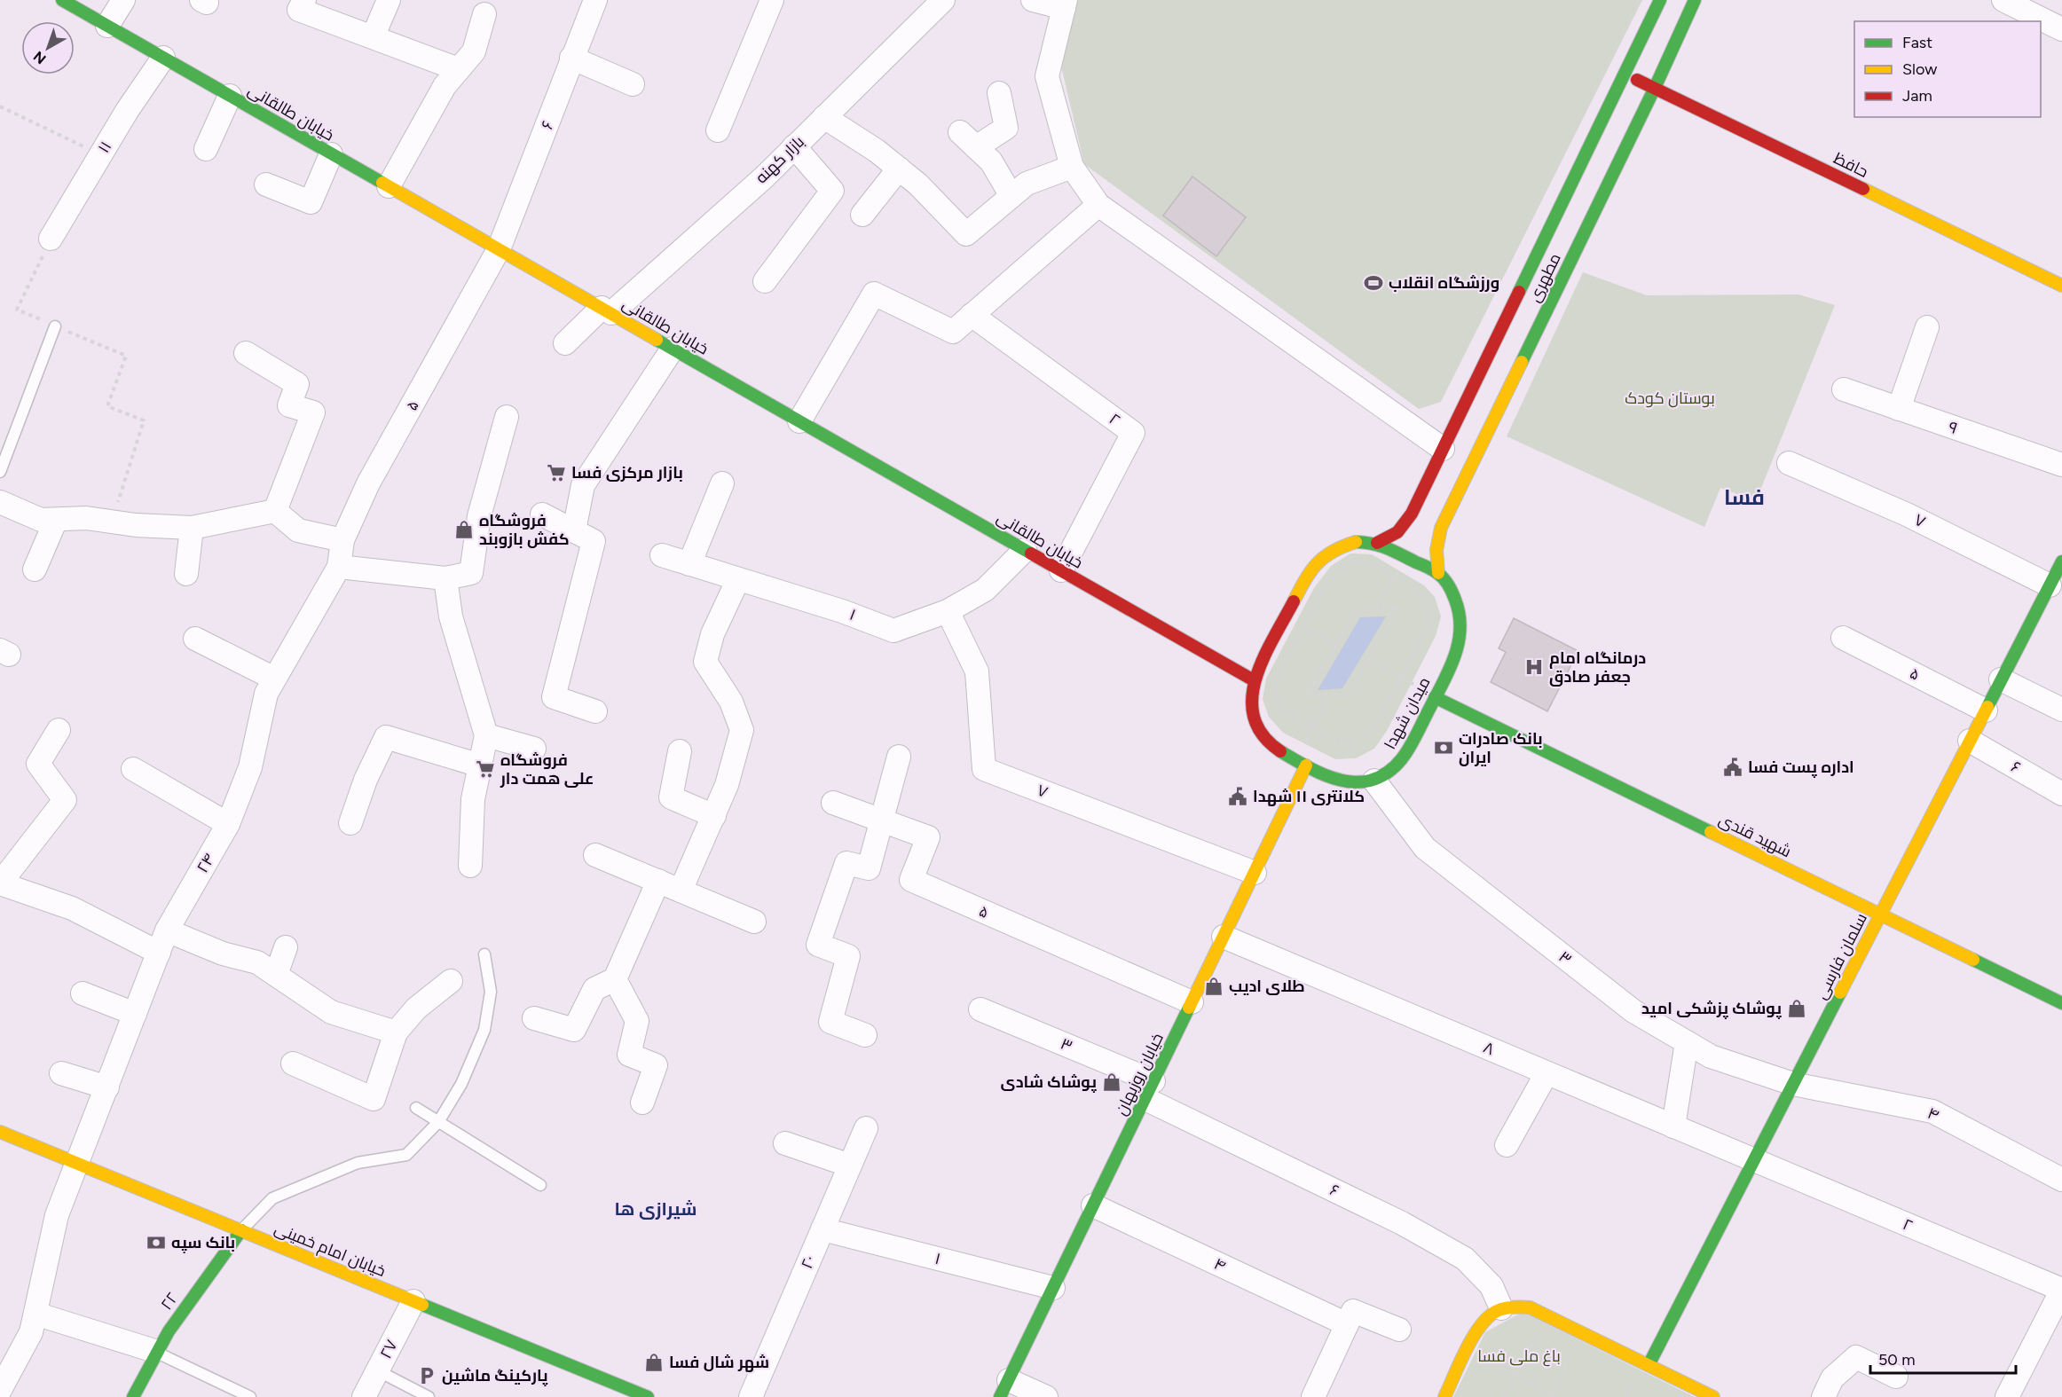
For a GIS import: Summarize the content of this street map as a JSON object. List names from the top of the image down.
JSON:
{
  "streets": {
    "street": [
      "خیابان طالقانی",
      "۶",
      "۱۱",
      "بازار کهنه",
      "حافظ",
      "مطهری",
      "۵",
      "۲",
      "۹",
      "۷",
      "۱",
      "میدان شهدا",
      "شهید قندی",
      "۲۴",
      "سلمان فارسی",
      "۳",
      "۸",
      "خیابان روزبهان",
      "۴",
      "خیابان امام خمینی",
      "۲۰",
      "۲۲",
      "۲۷"
    ]
  },
  "crossings": [
    ["خیابان طالقانی", "۶"],
    ["خیابان طالقانی", "۱۱"],
    ["خیابان طالقانی", "بازار کهنه"],
    ["خیابان طالقانی", "۵"],
    ["خیابان طالقانی", "۲"],
    ["خیابان طالقانی", "۱"],
    ["خیابان طالقانی", "میدان شهدا"],
    ["۶", "۵"],
    ["۶", "سلمان فارسی"],
    ["۶", "۳"],
    ["۶", "خیابان روزبهان"],
    ["حافظ", "مطهری"],
    ["مطهری", "میدان شهدا"],
    ["۵", "۲۴"],
    ["۵", "سلمان فارسی"],
    ["۵", "خیابان روزبهان"],
    ["۲", "سلمان فارسی"],
    ["۲", "۸"],
    ["۷", "۱"],
    ["۷", "سلمان فارسی"],
    ["۷", "خیابان روزبهان"],
    ["۱", "خیابان روزبهان"],
    ["۱", "۲۰"],
    ["میدان شهدا", "شهید قندی"],
    ["میدان شهدا", "۳"],
    ["میدان شهدا", "خیابان روزبهان"],
    ["شهید قندی", "سلمان فارسی"],
    ["۲۴", "خیابان امام خمینی"],
    ["سلمان فارسی", "۳"],
    ["سلمان فارسی", "۸"],
    ["سلمان فارسی", "۴"],
    ["۳", "خیابان روزبهان"],
    ["۳", "۴"],
    ["۸", "خیابان روزبهان"],
    ["خیابان روزبهان", "۴"],
    ["خیابان امام خمینی", "۲۲"],
    ["خیابان امام خمینی", "۲۷"]
  ],
  "districts": ["فسا", "شیرازی ها"],
  "parks": ["بوستان کودک", "باغ ملی فسا"],
  "places": {
    "sports": ["ورزشگاه انقلاب"],
    "supermarket": ["بازار مرکزی فسا", "فروشگاه علی همت دار"],
    "shop": [
      "فروشگاه کفش بازوبند",
      "طلای ادیب",
      "پوشاک پزشکی امید",
      "پوشاک شادی",
      "شهر شال فسا"
    ],
    "hospital": ["درمانگاه امام جعفر صادق"],
    "bank": ["بانک صادرات ایران", "بانک سپه"],
    "public building": ["اداره پست فسا", "کلانتری ۱۱ شهدا"],
    "parking": ["پارکینگ ماشین"]
  },
  "legend": ["Fast", "Slow", "Jam"],
  "scale_bar": "50 m",
  "north": "bottom left"
}
